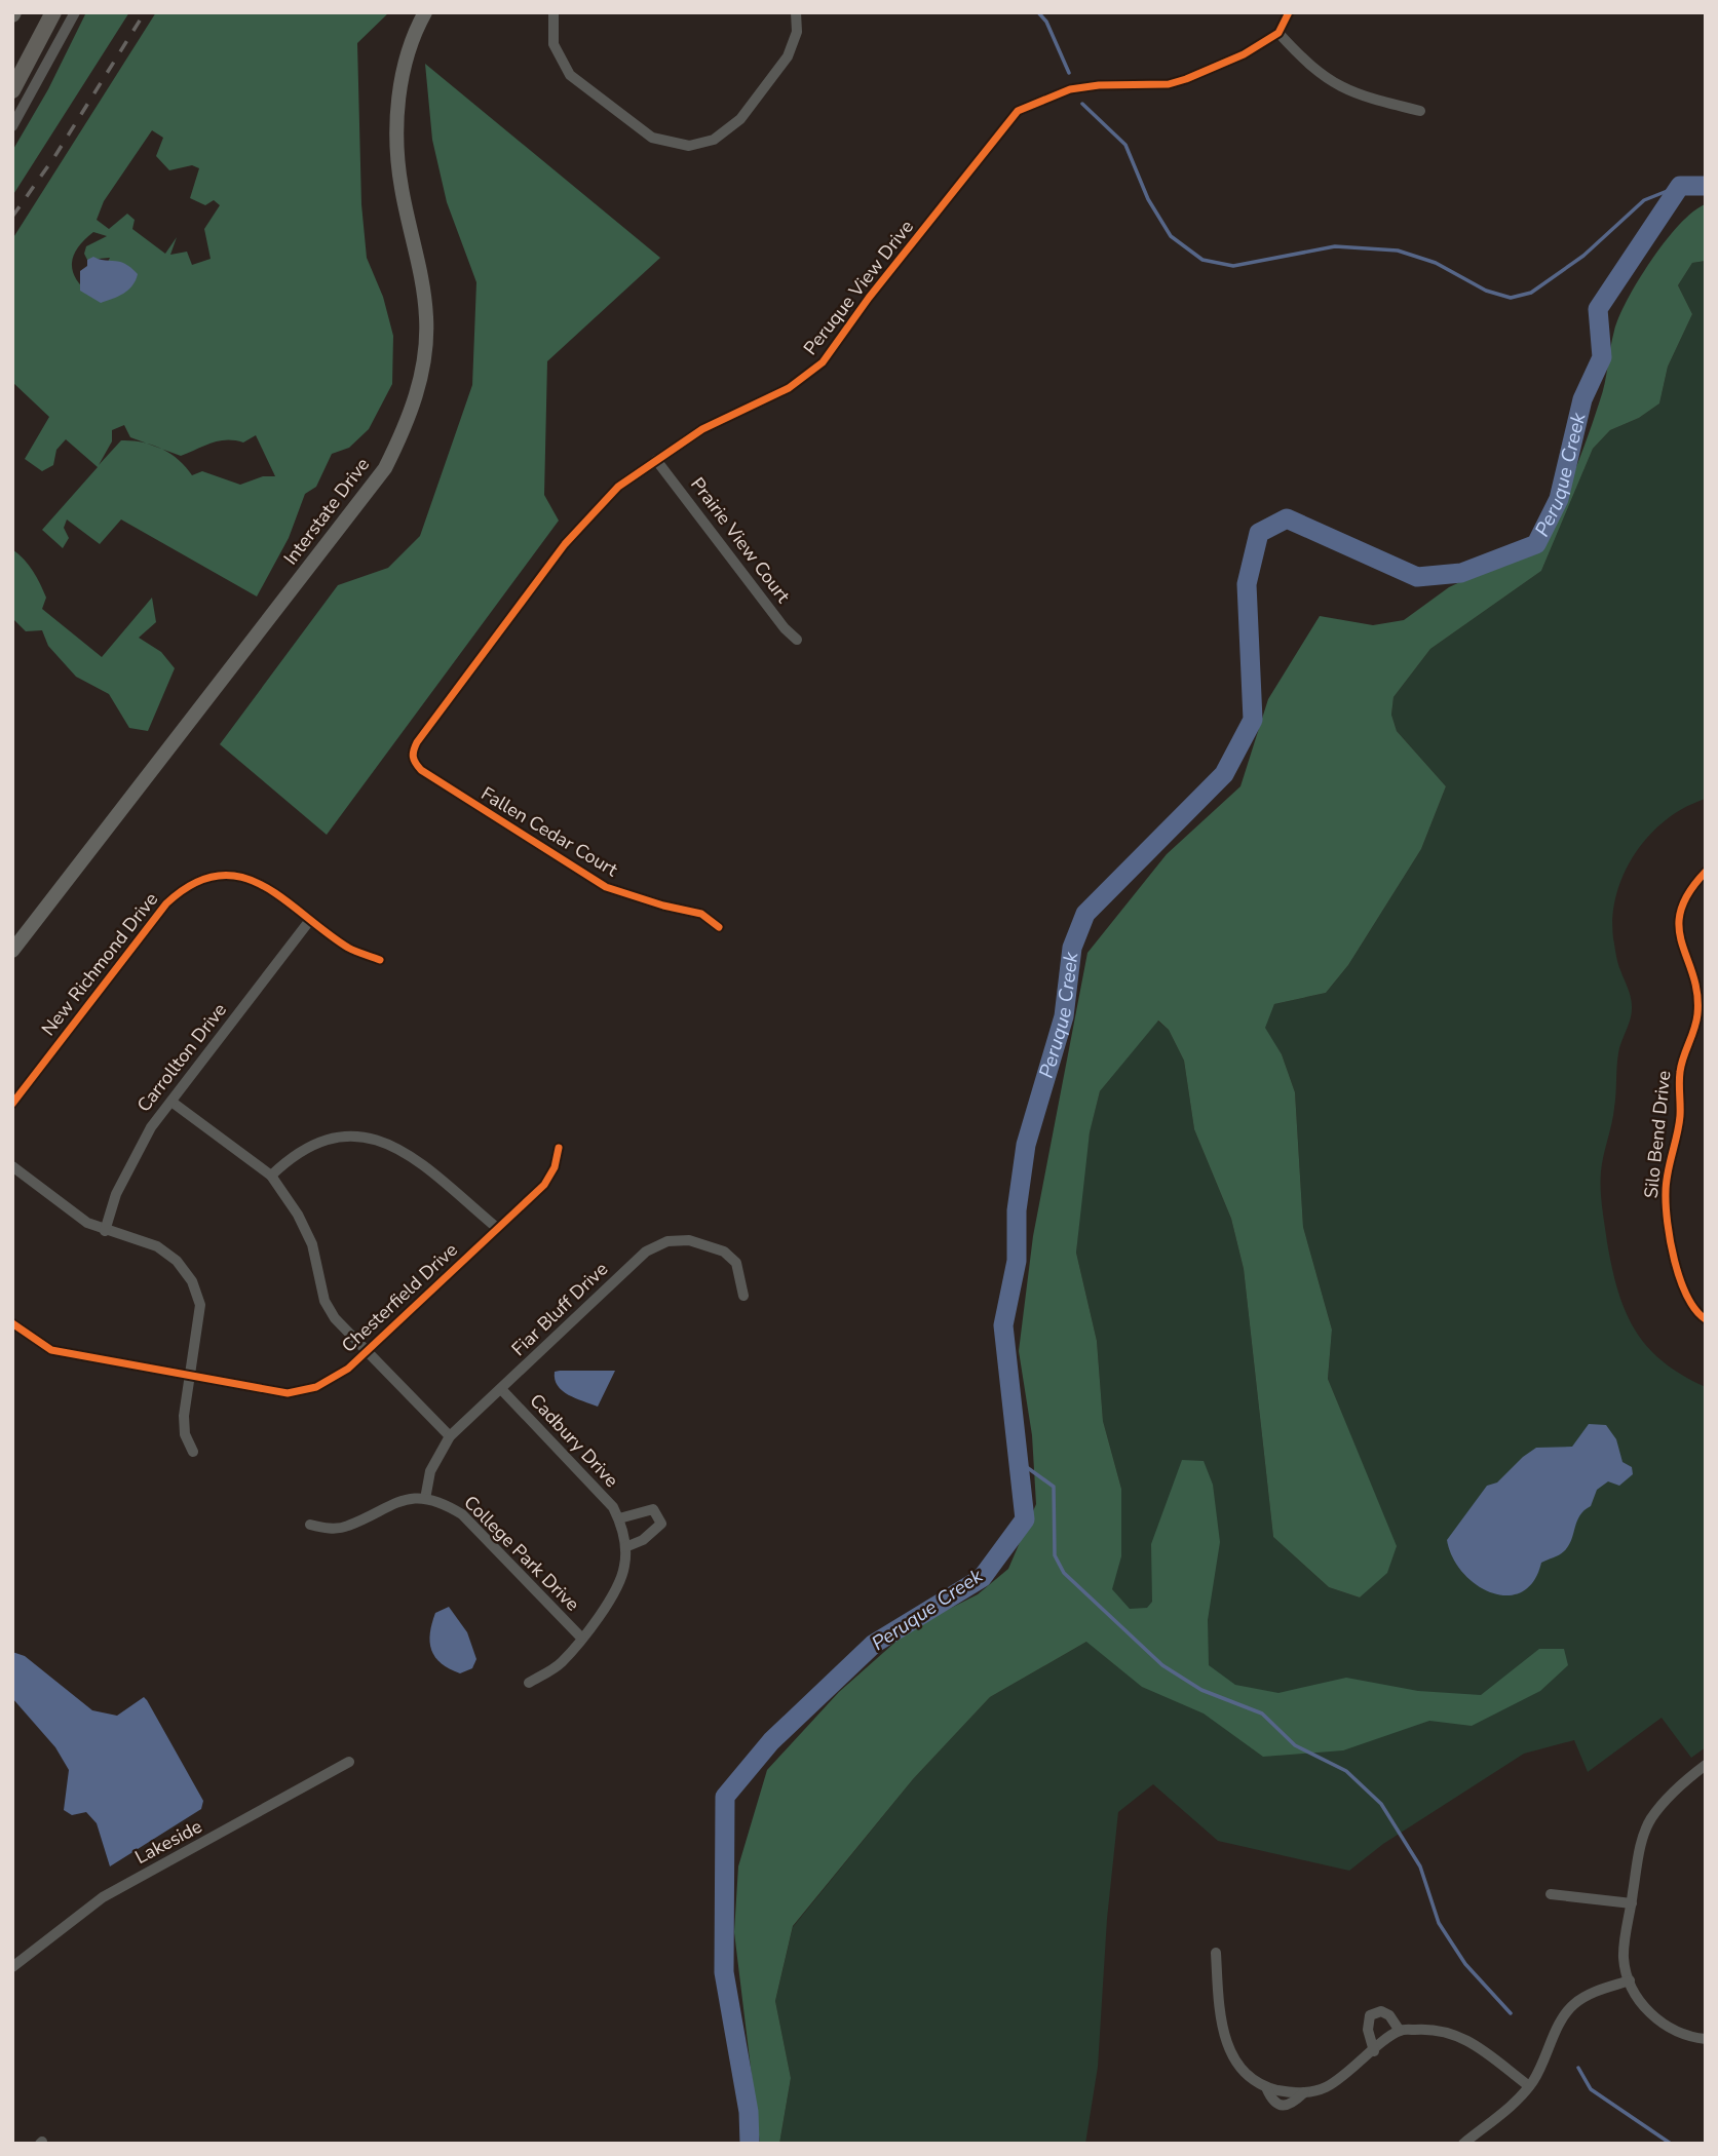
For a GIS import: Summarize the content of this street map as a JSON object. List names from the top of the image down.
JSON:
{
  "streets": {
    "main road": ["Interstate Drive"],
    "street": [
      "Peruque View Drive",
      "Prairie View Court",
      "Fallen Cedar Court",
      "New Richmond Drive",
      "Carrollton Drive",
      "Silo Bend Drive",
      "Chesterfield Drive",
      "Fiar Bluff Drive",
      "Cadbury Drive",
      "College Park Drive",
      "Lakeside"
    ]
  },
  "crossings": [
    ["Peruque View Drive", "Prairie View Court"],
    ["Peruque View Drive", "Fallen Cedar Court"],
    ["New Richmond Drive", "Carrollton Drive"],
    ["Fiar Bluff Drive", "Cadbury Drive"],
    ["Fiar Bluff Drive", "College Park Drive"],
    ["Cadbury Drive", "College Park Drive"]
  ],
  "water": ["Peruque Creek"]
}
